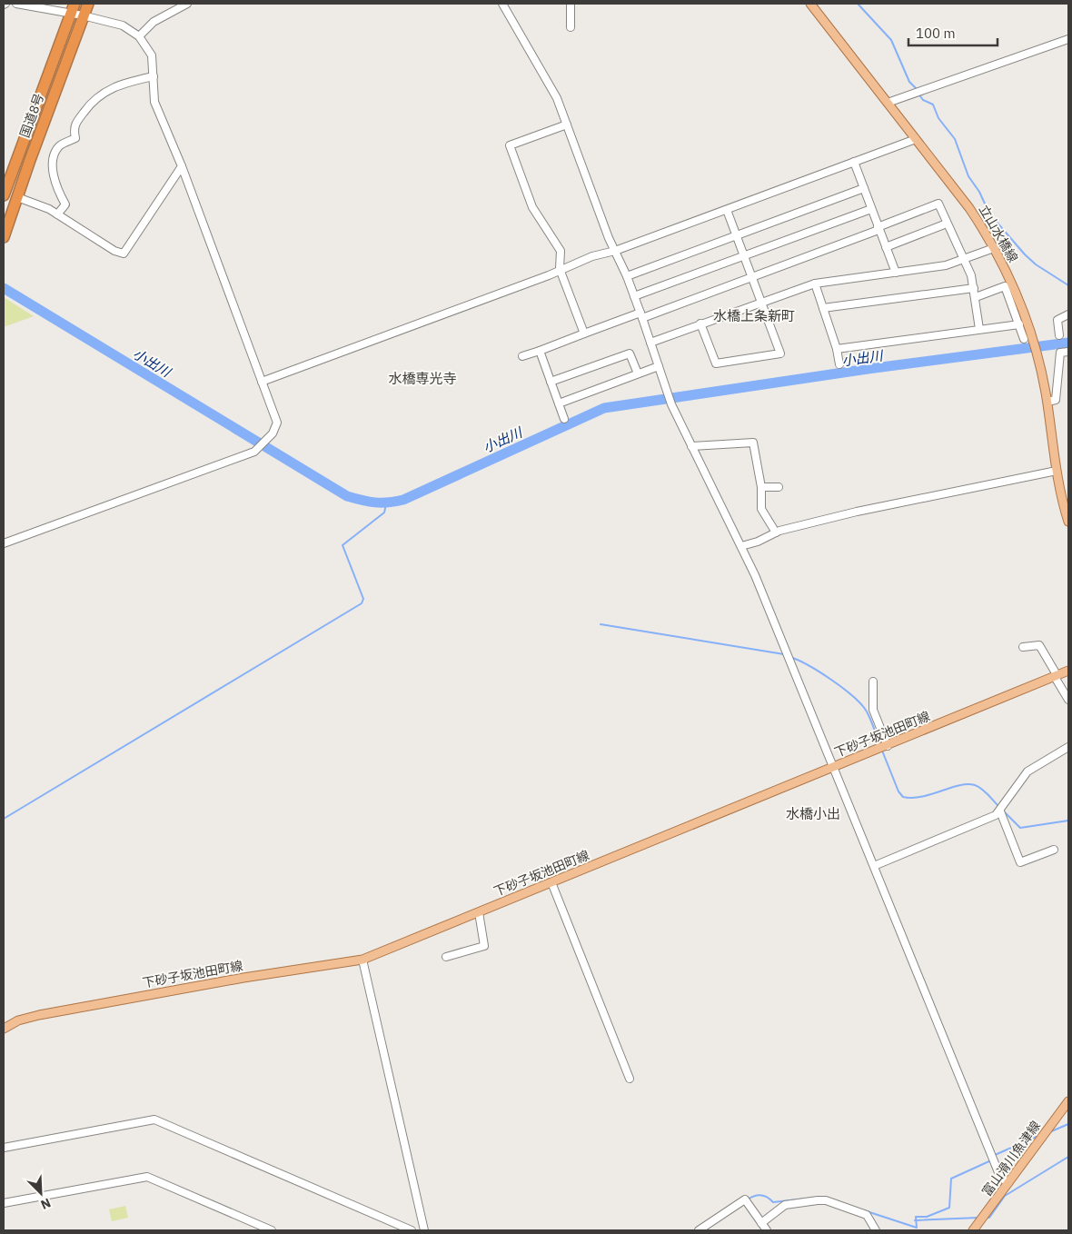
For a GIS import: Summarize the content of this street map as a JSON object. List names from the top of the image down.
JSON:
{
  "streets": {
    "highway": ["国道8号"],
    "main road": ["立山水橋線", "下砂子坂池田町線", "富山滑川魚津線"]
  },
  "districts": ["水橋上条新町", "水橋専光寺", "水橋小出"],
  "water": ["小出川"],
  "scale_bar": "100 m",
  "north": "bottom right"
}
